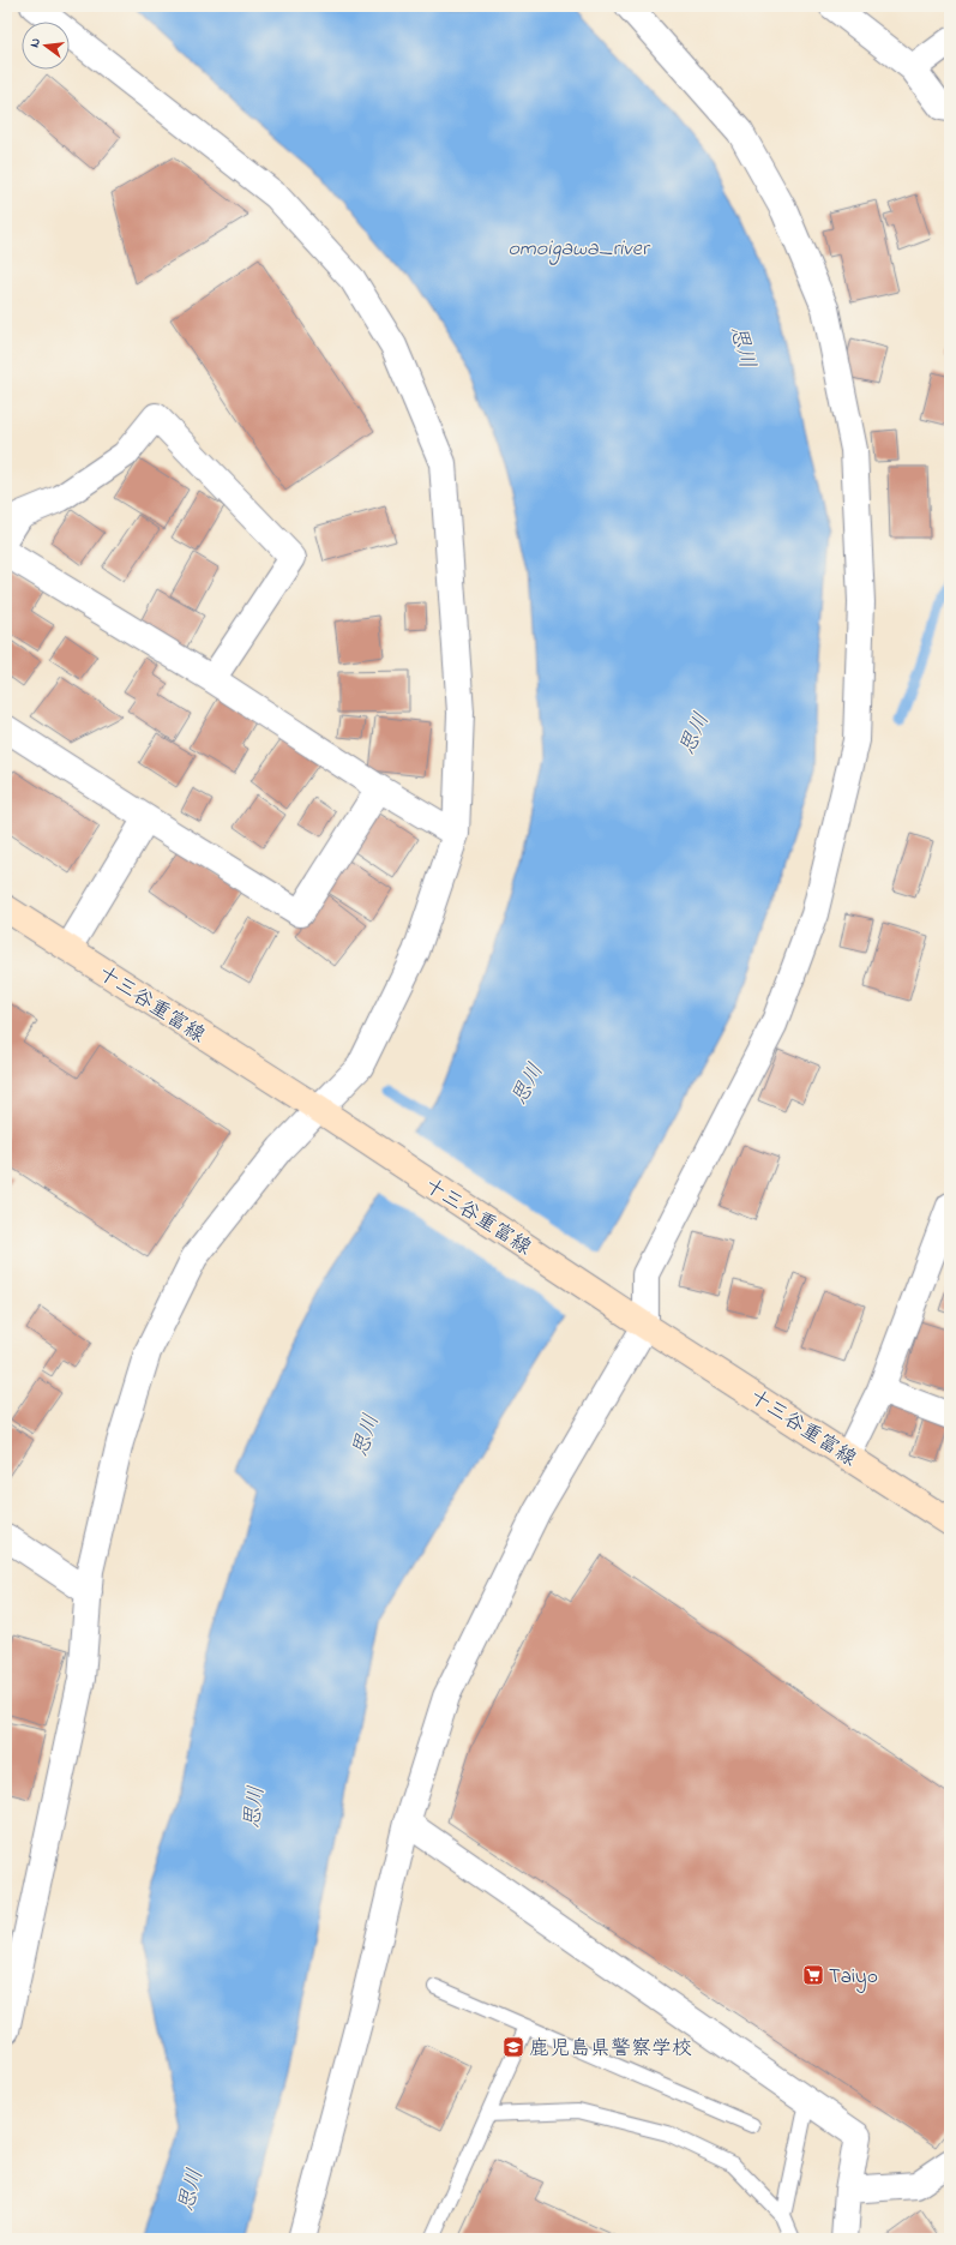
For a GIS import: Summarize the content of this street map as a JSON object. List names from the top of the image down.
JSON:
{
  "streets": {
    "main road": ["十三谷重富線"]
  },
  "water": ["omoigawa_river", "思川"],
  "places": {
    "supermarket": ["Taiyo"],
    "school or university": ["鹿児島県警察学校"]
  },
  "north": "left"
}
